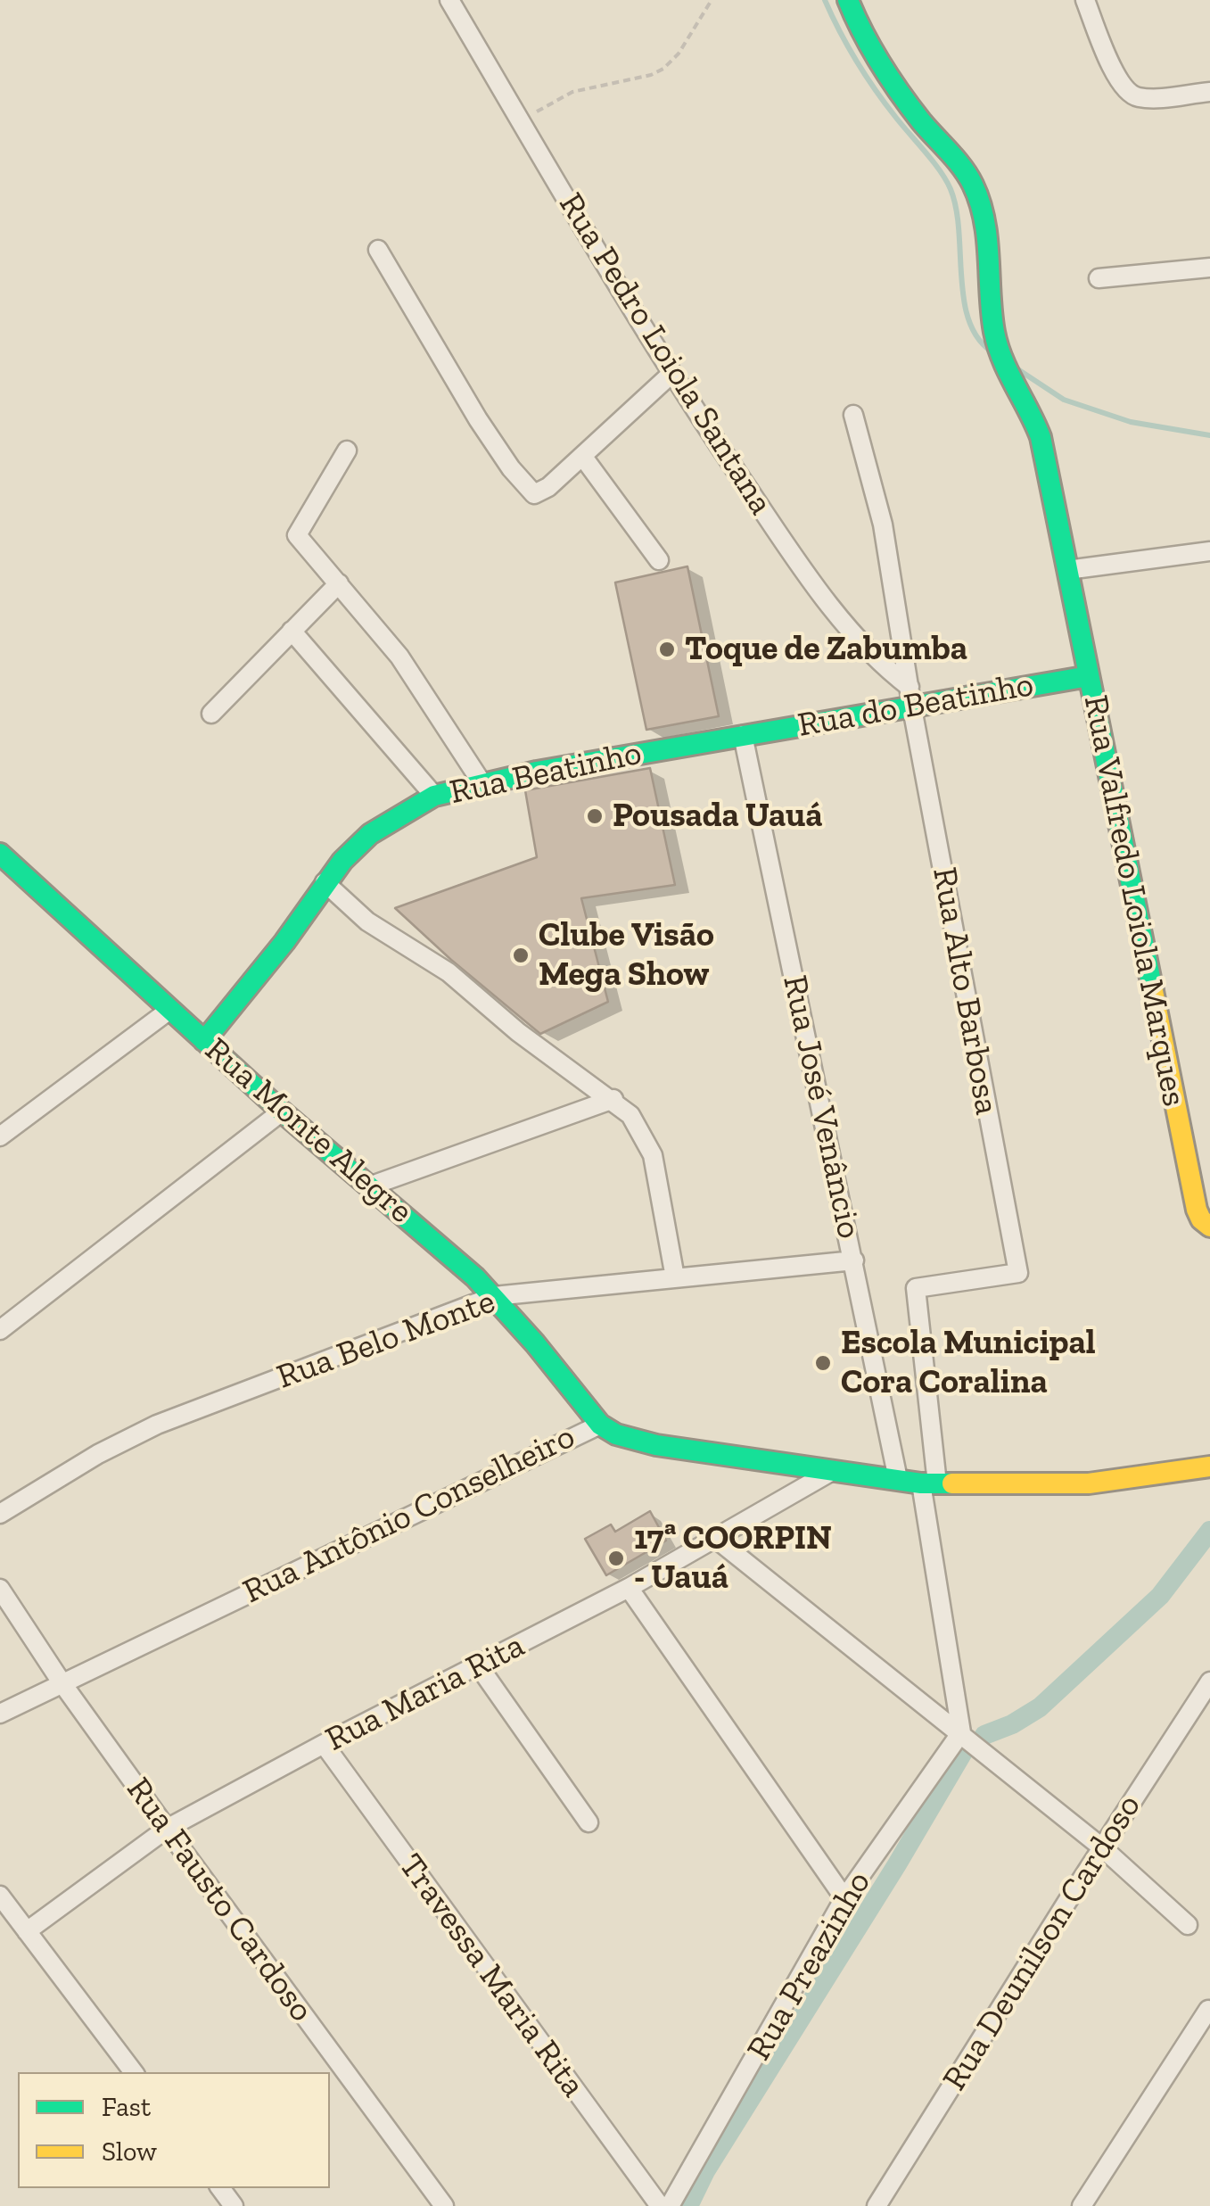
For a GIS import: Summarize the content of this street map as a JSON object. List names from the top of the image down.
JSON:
{
  "streets": {
    "street": [
      "Rua Pedro Loiola Santana",
      "Rua do Beatinho",
      "Rua Beatinho",
      "Rua Valfredo Loiola Marques",
      "Rua Alto Barbosa",
      "Rua José Venâncio",
      "Rua Monte Alegre",
      "Rua Belo Monte",
      "Rua Antônio Conselheiro",
      "Rua Maria Rita",
      "Rua Fausto Cardoso",
      "Rua Deunilson Cardoso",
      "Rua Preazinho",
      "Travessa Maria Rita"
    ]
  },
  "crossings": [
    ["Rua Pedro Loiola Santana", "Rua do Beatinho"],
    ["Rua Pedro Loiola Santana", "Rua Alto Barbosa"],
    ["Rua do Beatinho", "Rua Beatinho"],
    ["Rua do Beatinho", "Rua Valfredo Loiola Marques"],
    ["Rua do Beatinho", "Rua Alto Barbosa"],
    ["Rua do Beatinho", "Rua José Venâncio"],
    ["Rua Beatinho", "Rua José Venâncio"],
    ["Rua Alto Barbosa", "Rua Antônio Conselheiro"],
    ["Rua José Venâncio", "Rua Belo Monte"],
    ["Rua José Venâncio", "Rua Antônio Conselheiro"],
    ["Rua Monte Alegre", "Rua Belo Monte"],
    ["Rua Monte Alegre", "Rua Antônio Conselheiro"],
    ["Rua Antônio Conselheiro", "Rua Maria Rita"],
    ["Rua Antônio Conselheiro", "Rua Fausto Cardoso"],
    ["Rua Maria Rita", "Rua Fausto Cardoso"],
    ["Rua Maria Rita", "Travessa Maria Rita"]
  ],
  "places": [
    "Toque de Zabumba",
    "Pousada Uauá",
    "Clube Visão Mega Show",
    "Escola Municipal Cora Coralina",
    "17ª COORPIN - Uauá"
  ],
  "legend": ["Fast", "Slow"]
}
